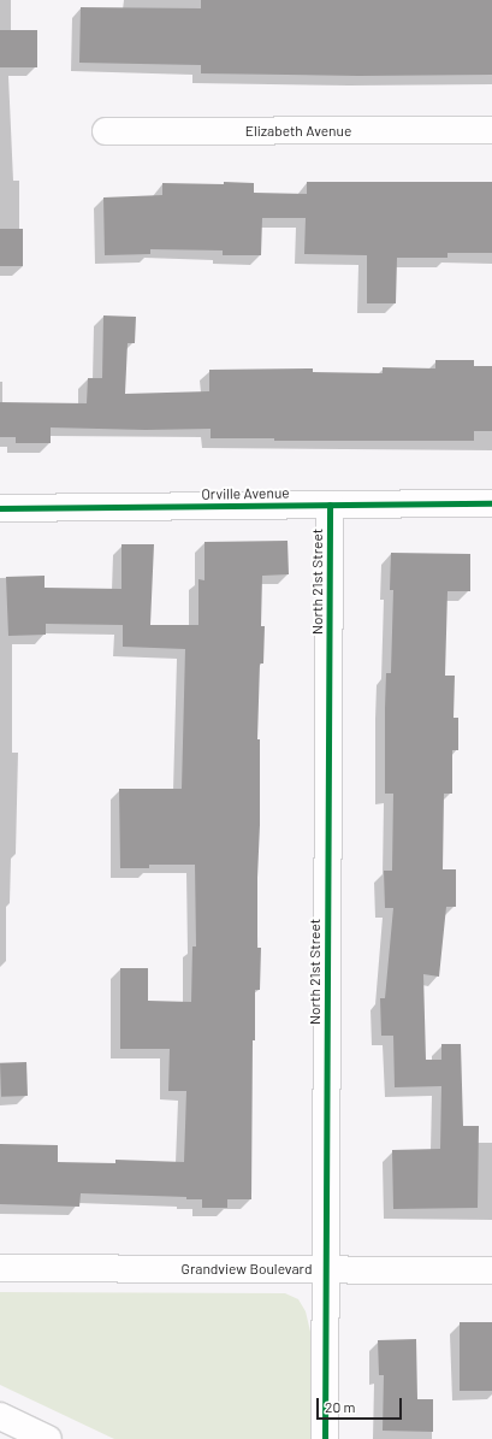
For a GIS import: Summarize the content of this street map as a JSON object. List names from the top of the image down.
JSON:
{
  "streets": {
    "street": [
      "Elizabeth Avenue",
      "Orville Avenue",
      "North 21st Street",
      "Grandview Boulevard"
    ]
  },
  "crossings": [
    ["Orville Avenue", "North 21st Street"],
    ["North 21st Street", "Grandview Boulevard"]
  ],
  "scale_bar": "20 m"
}
